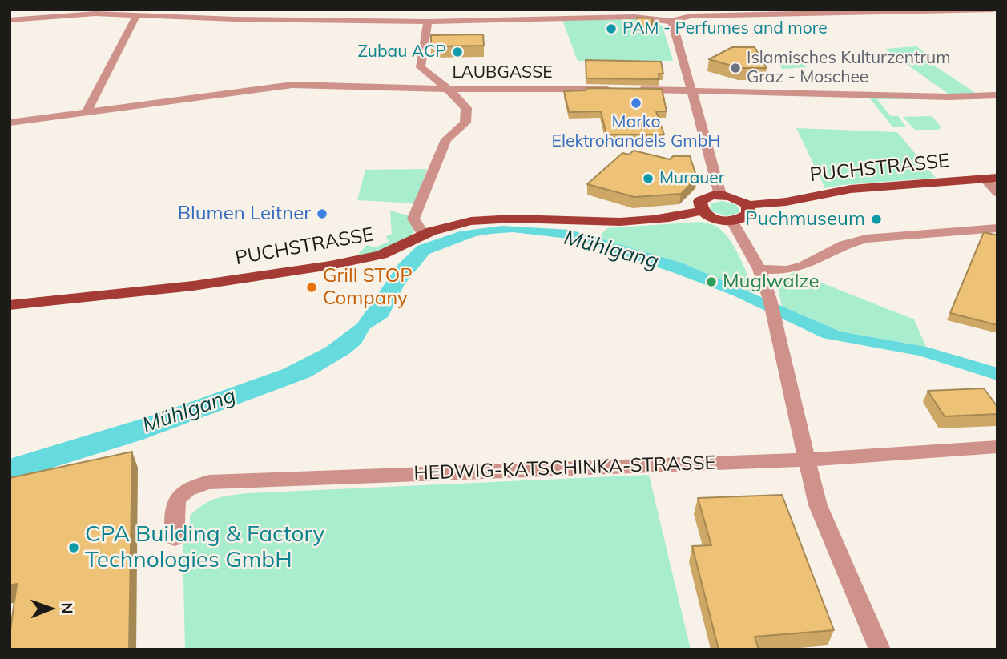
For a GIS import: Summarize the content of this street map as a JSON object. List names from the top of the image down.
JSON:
{
  "streets": {
    "main road": ["PUCHSTRASSE"],
    "street": ["LAUBGASSE", "HEDWIG-KATSCHINKA-STRASSE"]
  },
  "water": ["Mühlgang"],
  "places": [
    "PAM - Perfumes and more",
    "Zubau ACP",
    "Islamisches Kulturzentrum Graz - Moschee",
    "Marko Elektrohandels GmbH",
    "Murauer",
    "Blumen Leitner",
    "Puchmuseum",
    "Muglwalze",
    "Grill STOP Company",
    "CPA Building & Factory Technologies GmbH"
  ],
  "north": "right"
}
